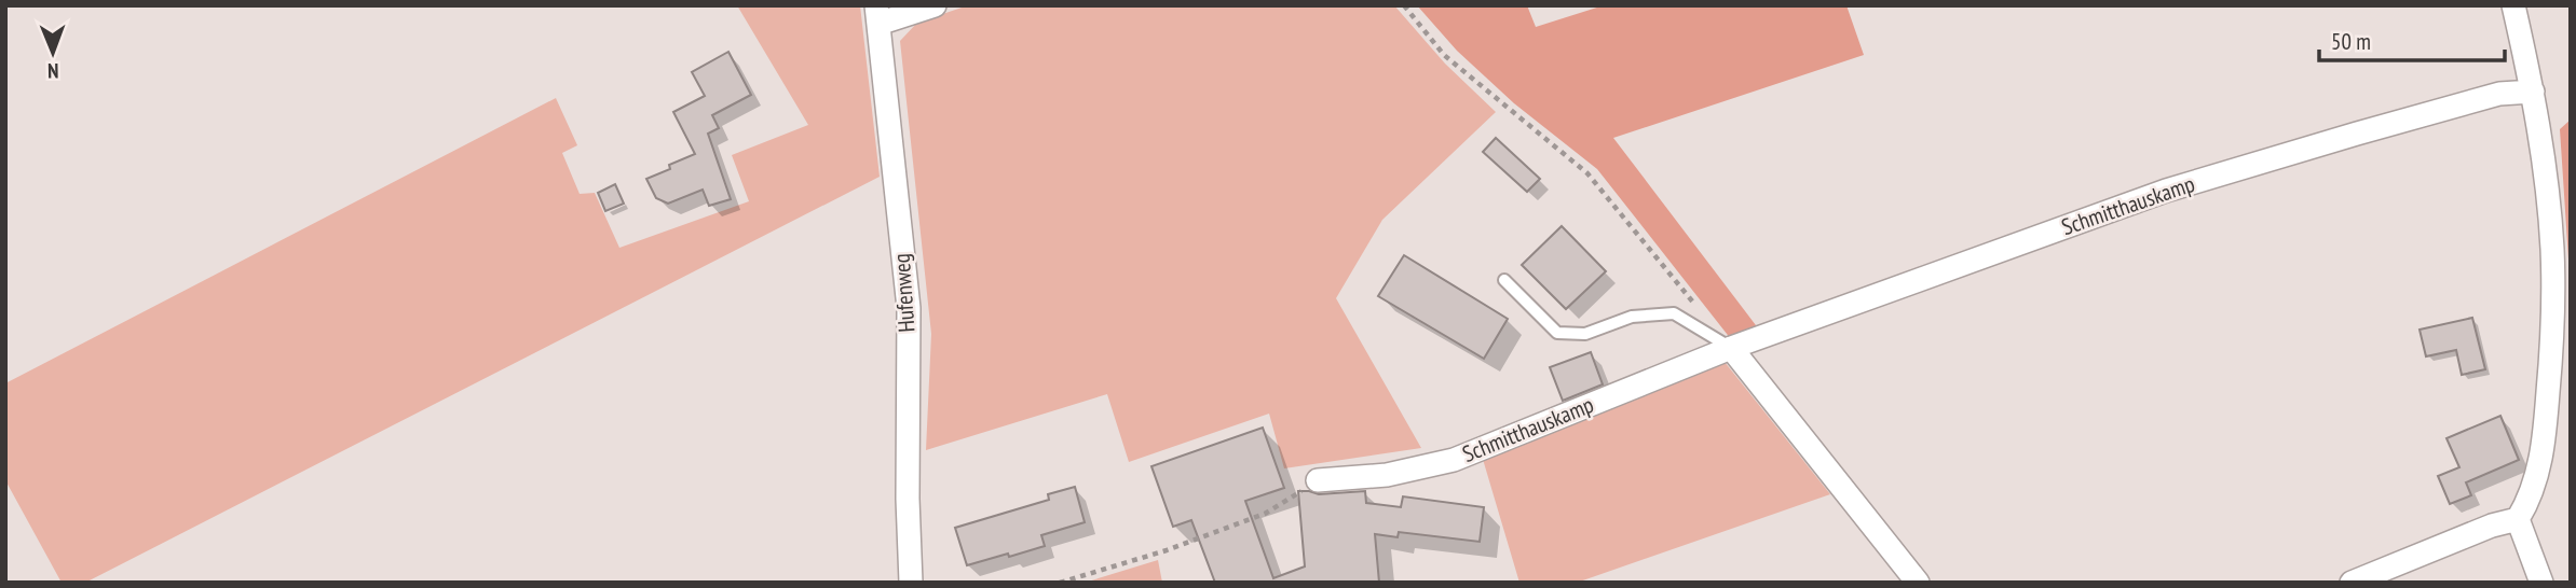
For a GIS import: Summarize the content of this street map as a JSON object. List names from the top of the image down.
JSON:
{
  "streets": {
    "street": ["Schmitthauskamp", "Hufenweg"]
  },
  "scale_bar": "50 m",
  "north": "bottom"
}
